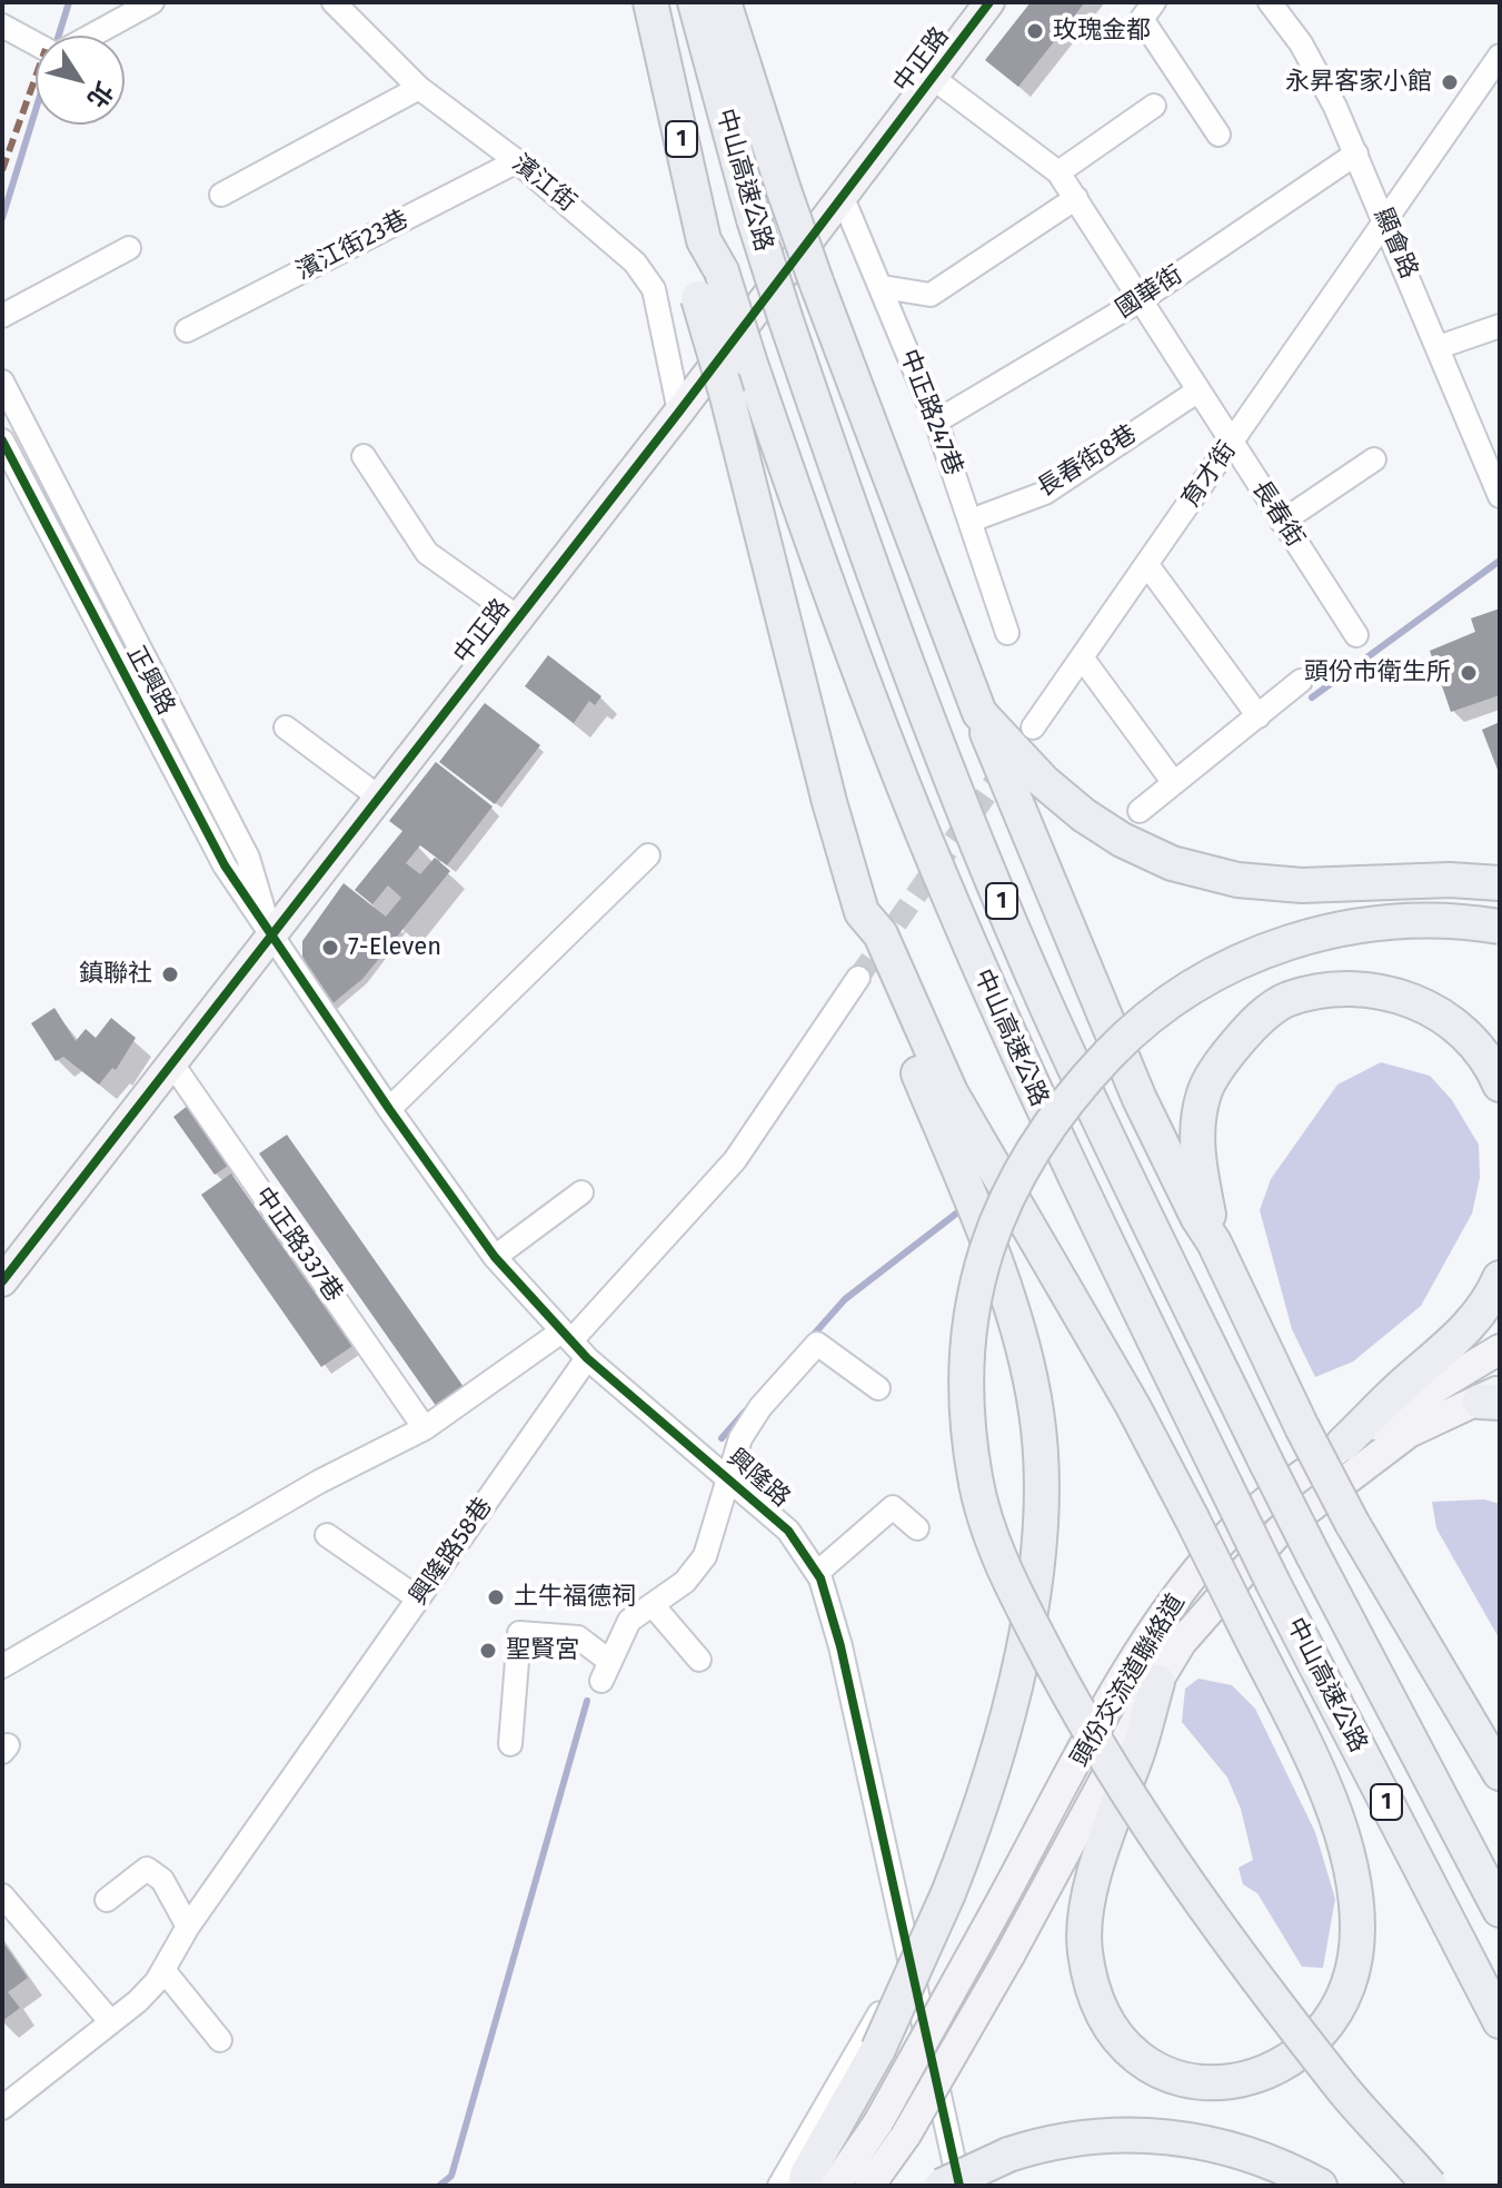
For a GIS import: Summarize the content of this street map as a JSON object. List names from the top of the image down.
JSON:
{
  "streets": {
    "highway": ["1", "中山高速公路"],
    "main road": ["中正路", "頭份交流道聯絡道"],
    "street": [
      "濱江街",
      "顯會路",
      "濱江街23巷",
      "國華街",
      "中正路247巷",
      "長春街8巷",
      "育才街",
      "長春街",
      "正興路",
      "中正路337巷",
      "興隆路",
      "興隆路58巷"
    ]
  },
  "crossings": [
    ["中正路", "濱江街"],
    ["中正路", "中正路247巷"],
    ["中正路", "長春街"],
    ["中正路", "正興路"],
    ["中正路", "中正路337巷"],
    ["中正路", "興隆路"],
    ["濱江街", "濱江街23巷"],
    ["顯會路", "國華街"],
    ["顯會路", "育才街"],
    ["國華街", "中正路247巷"],
    ["國華街", "長春街"],
    ["中正路247巷", "長春街8巷"],
    ["長春街8巷", "長春街"],
    ["育才街", "長春街"],
    ["正興路", "興隆路"],
    ["興隆路", "興隆路58巷"]
  ],
  "places": [
    "玫瑰金都",
    "永昇客家小館",
    "頭份市衛生所",
    "7-Eleven",
    "鎮聯社",
    "土牛福德祠",
    "聖賢宮"
  ],
  "north": "bottom right"
}
